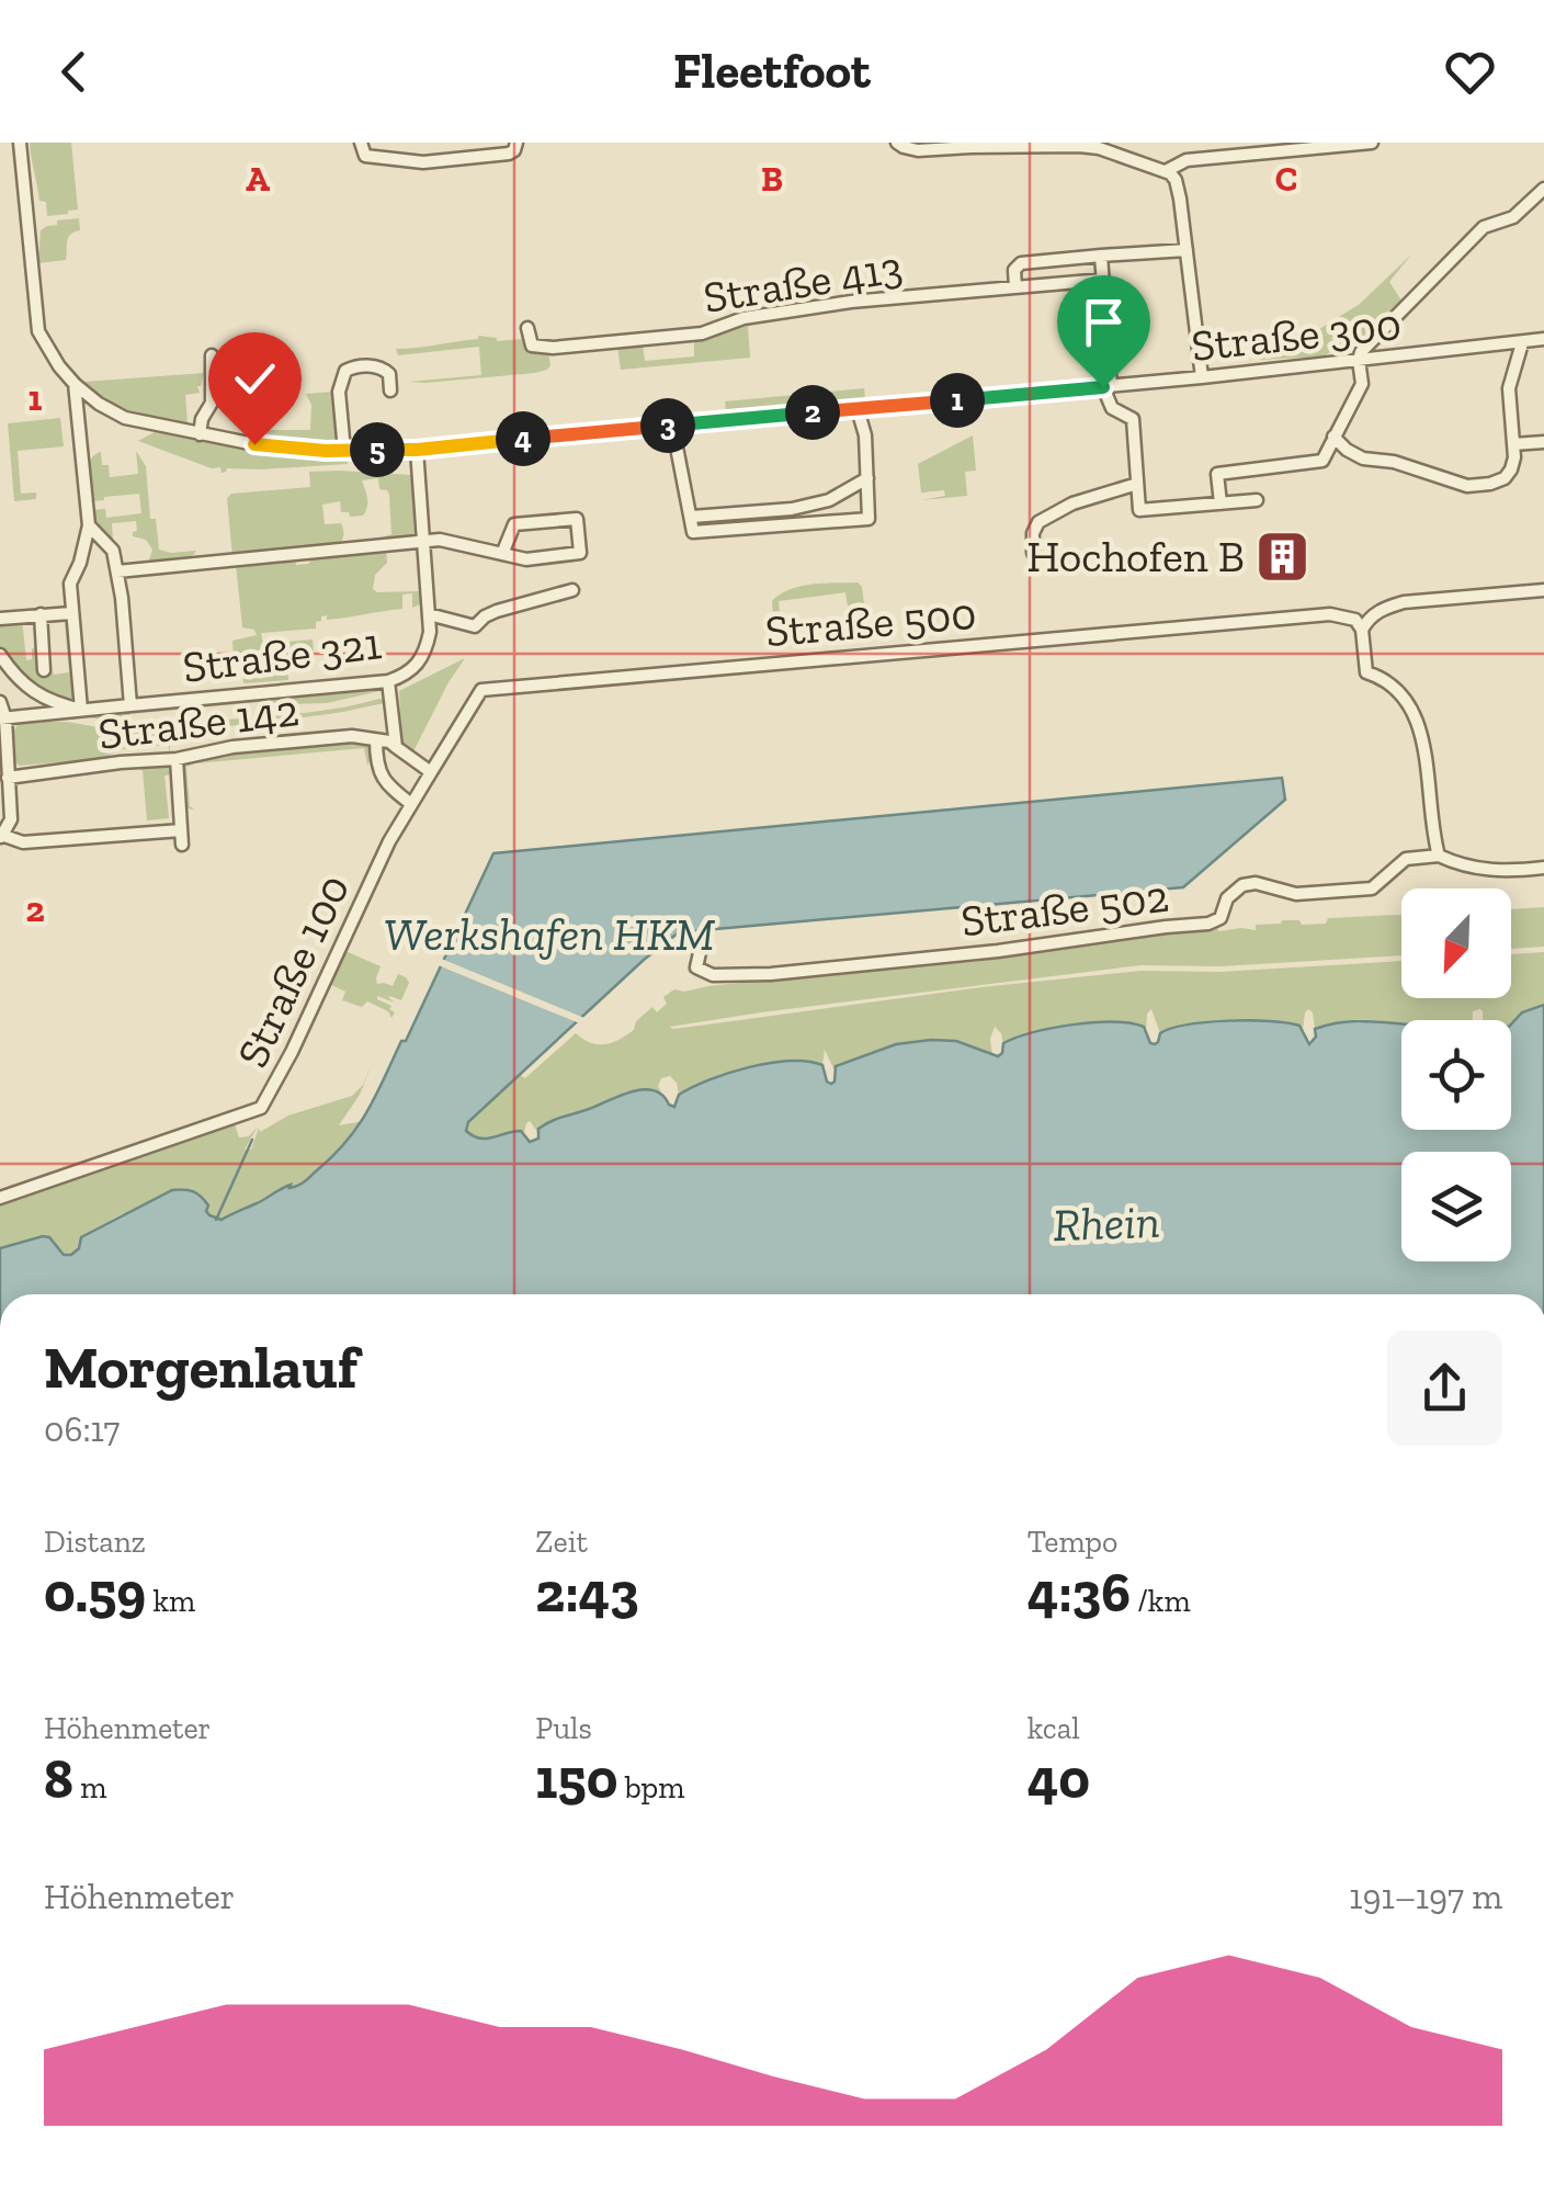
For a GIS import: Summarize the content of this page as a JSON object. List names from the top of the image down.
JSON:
{
  "streets": {
    "street": [
      "Straße 413",
      "Straße 300",
      "Straße 500",
      "Straße 321",
      "Straße 142",
      "Straße 502",
      "Straße 100"
    ]
  },
  "crossings": [
    ["Straße 300", "Straße 321"],
    ["Straße 500", "Straße 100"]
  ],
  "water": ["Werkshafen HKM", "Rhein"],
  "places": {
    "building": ["Hochofen B"]
  },
  "north": "bottom left",
  "page": {
    "header": "Fleetfoot",
    "pins": [
      "1",
      "2",
      "3",
      "4",
      "5"
    ],
    "heading": ["Morgenlauf", "06:17"],
    "stats": [
      ["Distanz", "0.59 km"],
      ["Zeit", "2:43"],
      ["Tempo", "4:36 /km"],
      ["Höhenmeter", "8 m"],
      ["Puls", "150 bpm"],
      ["kcal", "40"]
    ],
    "chart": ["Höhenmeter", "191–197 m"]
  },
  "grid": {
    "columns": ["A", "B", "C"],
    "rows": ["1", "2"]
  }
}
